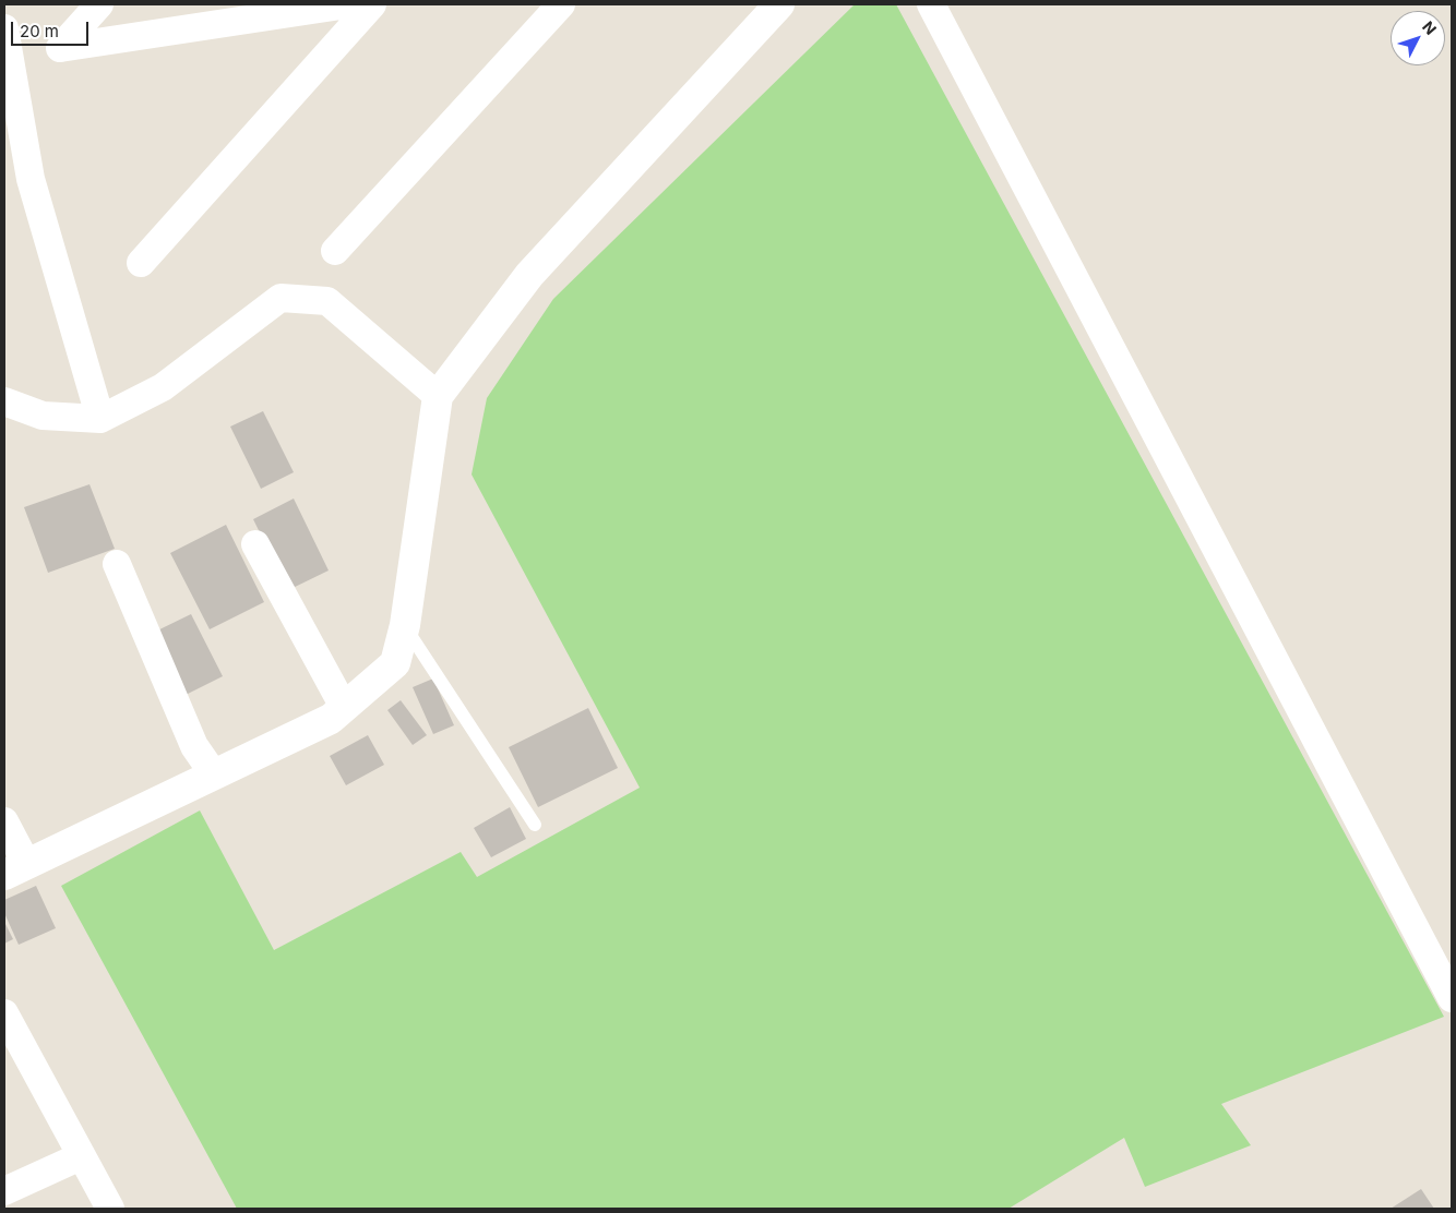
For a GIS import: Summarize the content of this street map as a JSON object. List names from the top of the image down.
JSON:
{
  "scale_bar": "20 m",
  "north": "top right"
}
